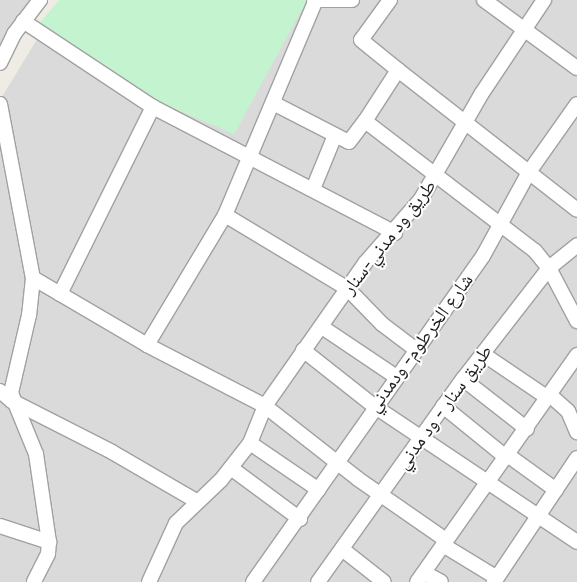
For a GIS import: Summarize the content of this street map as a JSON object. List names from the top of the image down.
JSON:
{
  "streets": {
    "street": ["طريق ود مدني-سنار", "شارع الخرطوم- ودمدني", "طريق سنار - ود مدني"]
  }
}
